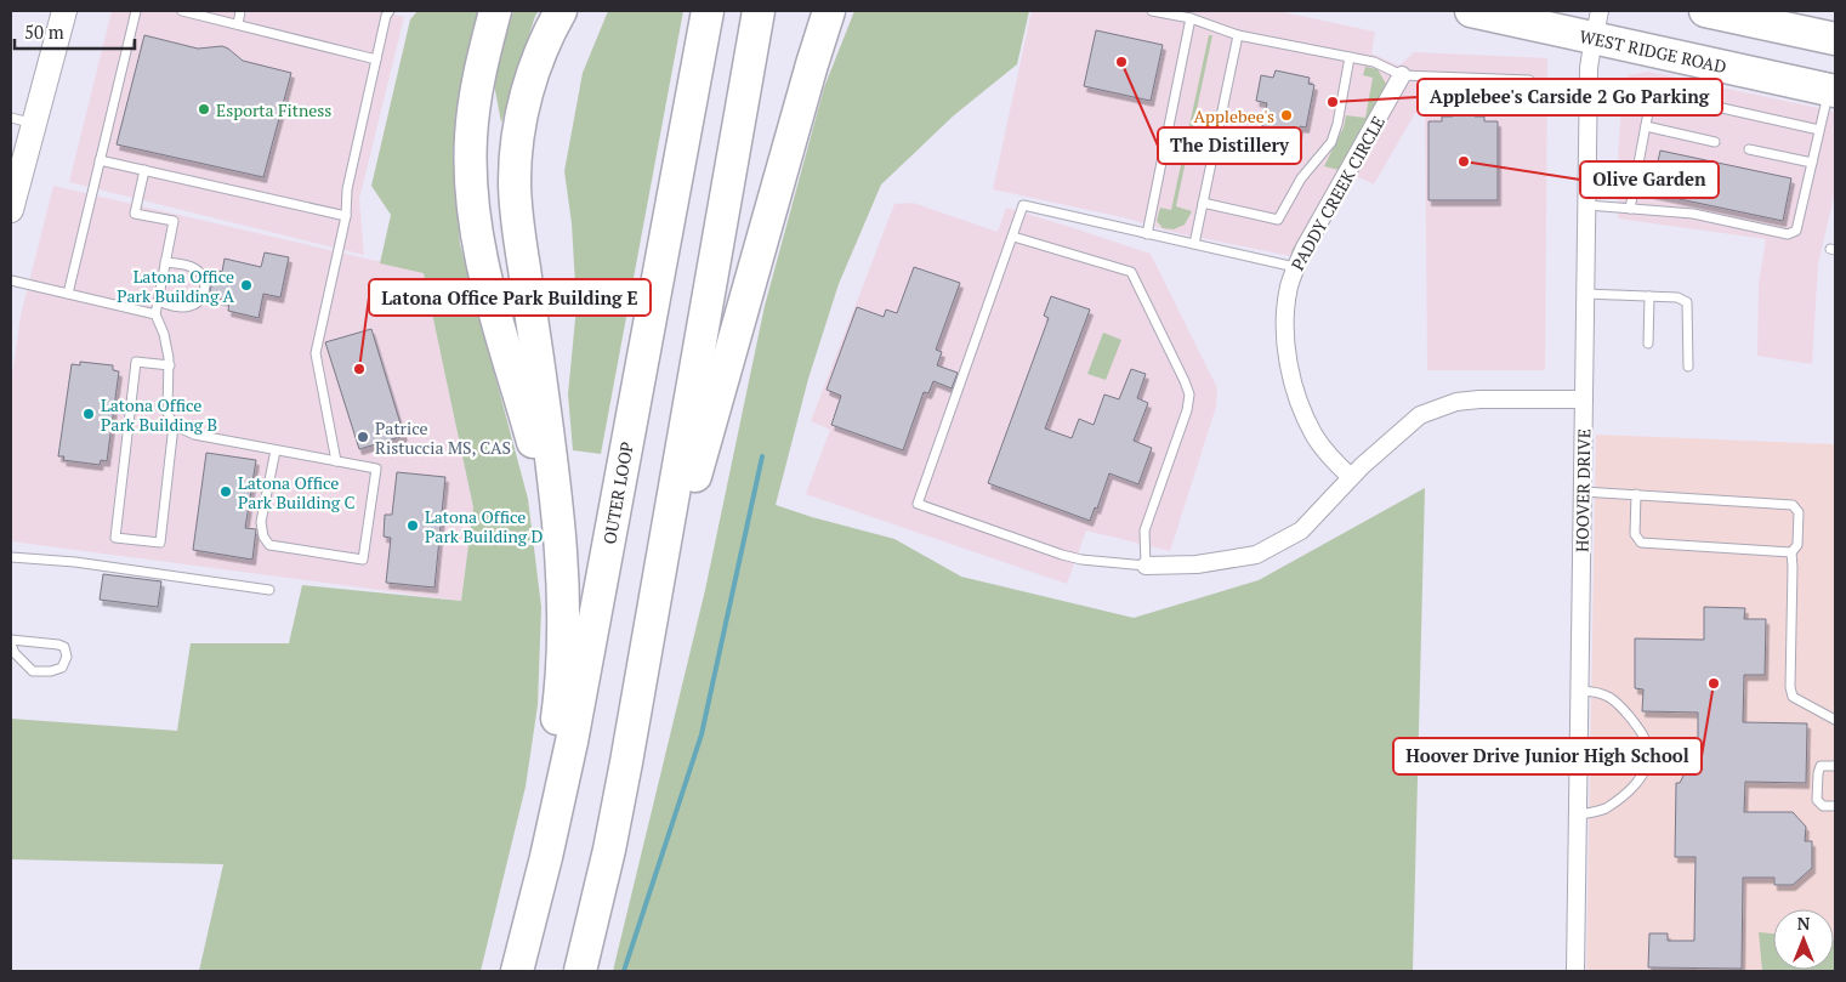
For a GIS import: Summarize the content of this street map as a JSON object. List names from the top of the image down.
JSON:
{
  "streets": {
    "highway": ["WEST RIDGE ROAD", "OUTER LOOP"],
    "street": ["PADDY CREEK CIRCLE", "HOOVER DRIVE"]
  },
  "crossings": [
    ["WEST RIDGE ROAD", "HOOVER DRIVE"]
  ],
  "places": [
    "The Distillery",
    "Applebee's Carside 2 Go Parking",
    "Esporta Fitness",
    "Applebee's",
    "Olive Garden",
    "Latona Office Park Building A",
    "Latona Office Park Building E",
    "Latona Office Park Building B",
    "Patrice Ristuccia MS, CAS",
    "Latona Office Park Building C",
    "Latona Office Park Building D",
    "Hoover Drive Junior High School"
  ],
  "scale_bar": "50 m",
  "north": "top"
}
